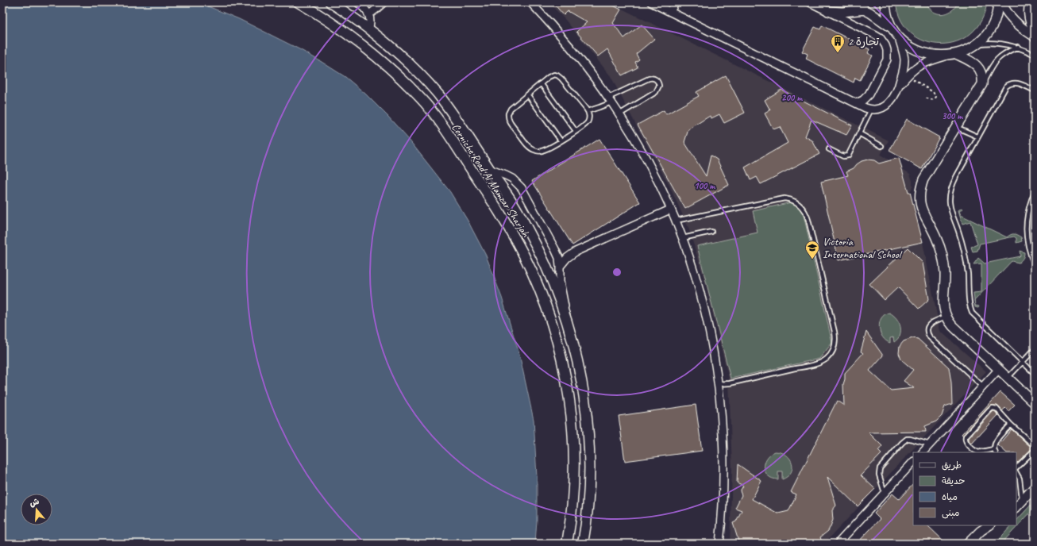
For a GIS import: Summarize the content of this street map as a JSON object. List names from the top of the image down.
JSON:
{
  "streets": {
    "main road": ["Corniche Road Al Mamzar Sharjah"]
  },
  "places": {
    "building": ["تجارة 2"],
    "school or university": ["Victoria International School"]
  },
  "legend": [
    "طريق",
    "حديقة",
    "مياه",
    "مبنى"
  ],
  "north": "top",
  "rings": ["200 m", "300 m", "100 m"]
}
